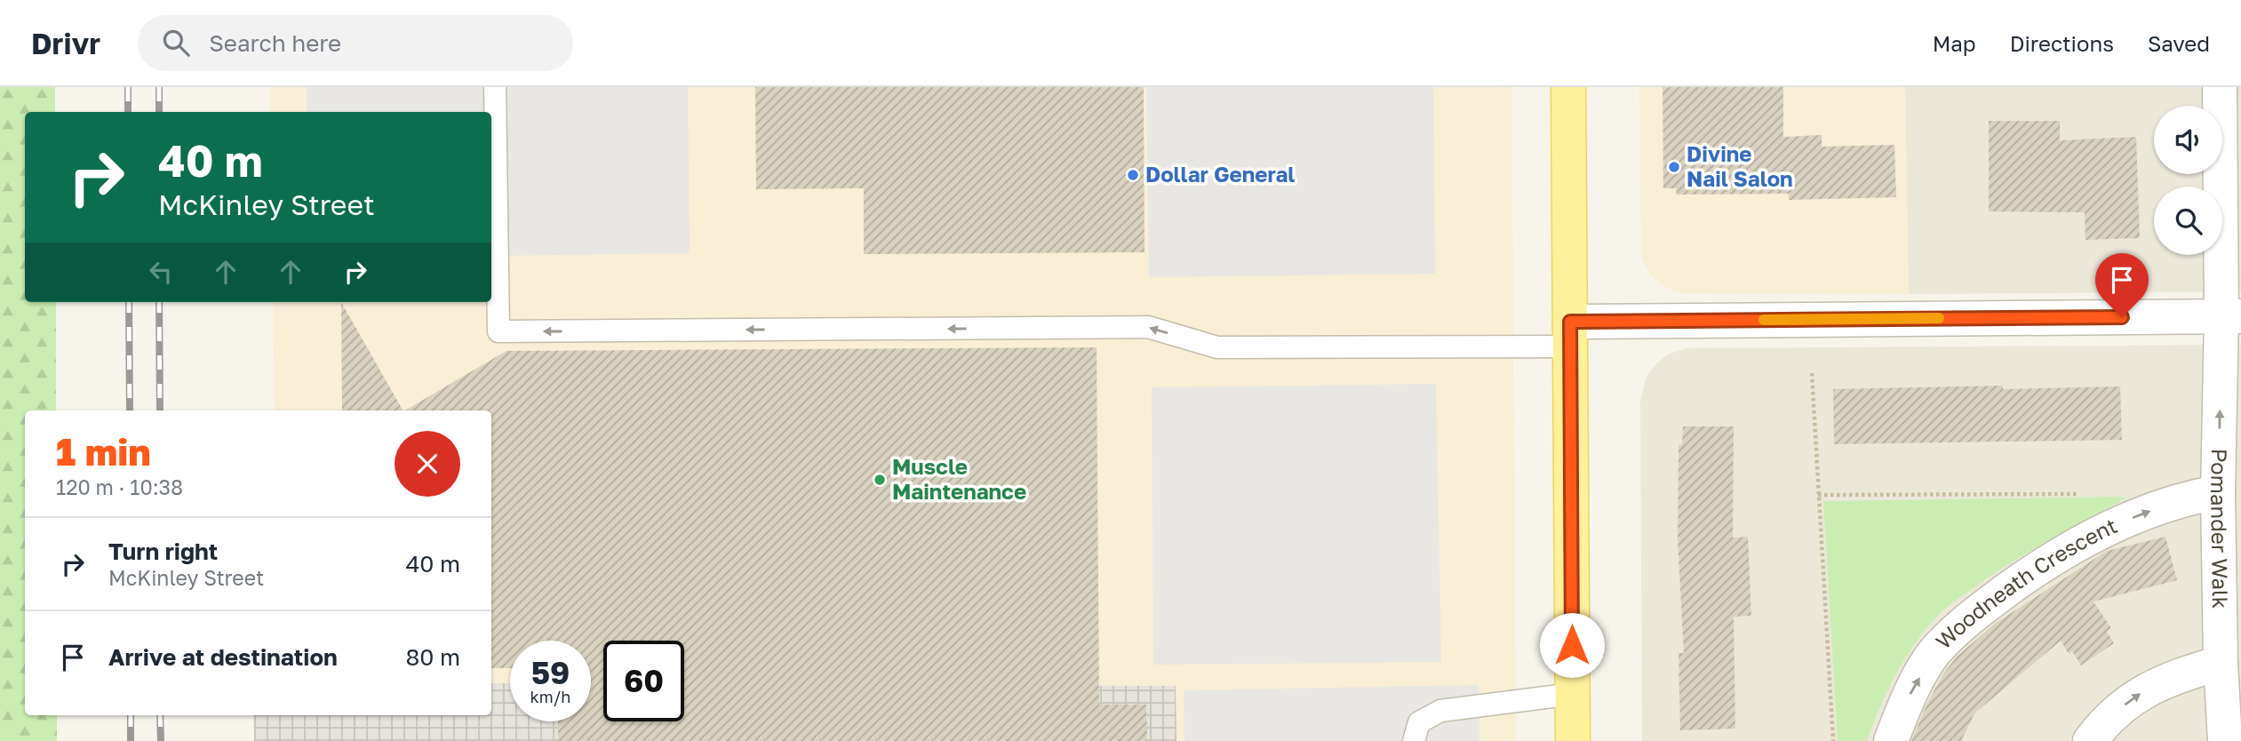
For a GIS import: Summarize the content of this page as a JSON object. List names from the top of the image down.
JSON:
{
  "streets": {
    "street": ["Pomander Walk", "Woodneath Crescent"]
  },
  "crossings": [
    ["Pomander Walk", "Woodneath Crescent"]
  ],
  "places": ["Divine Nail Salon", "Dollar General", "Muscle Maintenance"],
  "page": {
    "header": "Drivr",
    "search": "Search here",
    "nav": ["Map", "Directions", "Saved"],
    "turn": ["40 m", "McKinley Street"],
    "heading": ["1 min", "120 m · 10:38"],
    "list": [
      {
        "name": "Turn right",
        "note": "McKinley Street",
        "value": "40 m"
      },
      {
        "name": "Arrive at destination",
        "value": "80 m"
      }
    ],
    "speed": "59 km/h",
    "limit": "60"
  }
}
